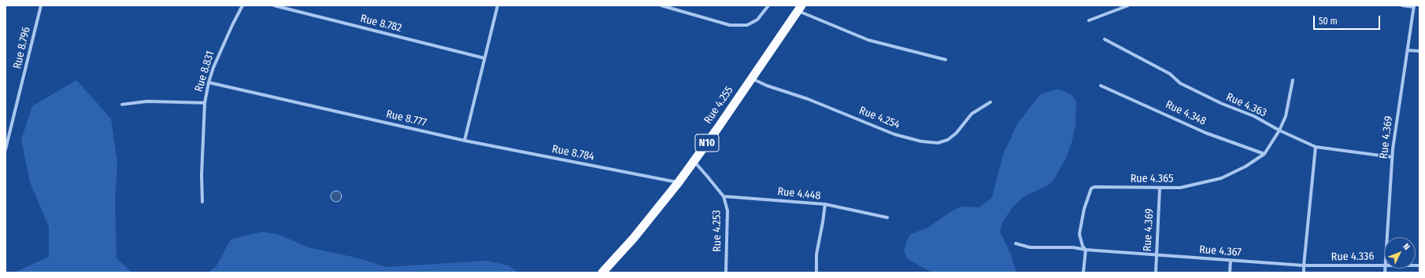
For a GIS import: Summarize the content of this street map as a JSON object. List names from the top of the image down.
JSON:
{
  "streets": {
    "highway": ["Rue 4.255", "N10"],
    "street": [
      "Rue 8.782",
      "Rue 8.796",
      "Rue 8.831",
      "Rue 4.363",
      "Rue 4.348",
      "Rue 4.254",
      "Rue 8.777",
      "Rue 4.369",
      "Rue 8.784",
      "Rue 4.365",
      "Rue 4.448",
      "Rue 4.253",
      "Rue 4.367",
      "Rue 4.336"
    ]
  },
  "crossings": [
    ["Rue 8.831", "Rue 8.777"],
    ["Rue 4.255", "Rue 4.254"],
    ["Rue 4.255", "Rue 8.784"],
    ["Rue 4.255", "Rue 4.253"],
    ["Rue 4.363", "Rue 4.369"],
    ["Rue 4.363", "Rue 4.365"],
    ["Rue 4.348", "Rue 4.365"],
    ["Rue 8.777", "Rue 8.784"],
    ["Rue 4.369", "Rue 4.365"],
    ["Rue 4.369", "Rue 4.367"],
    ["Rue 4.365", "Rue 4.367"],
    ["Rue 4.448", "Rue 4.253"],
    ["Rue 4.367", "Rue 4.336"]
  ],
  "scale_bar": "50 m",
  "north": "top right"
}
